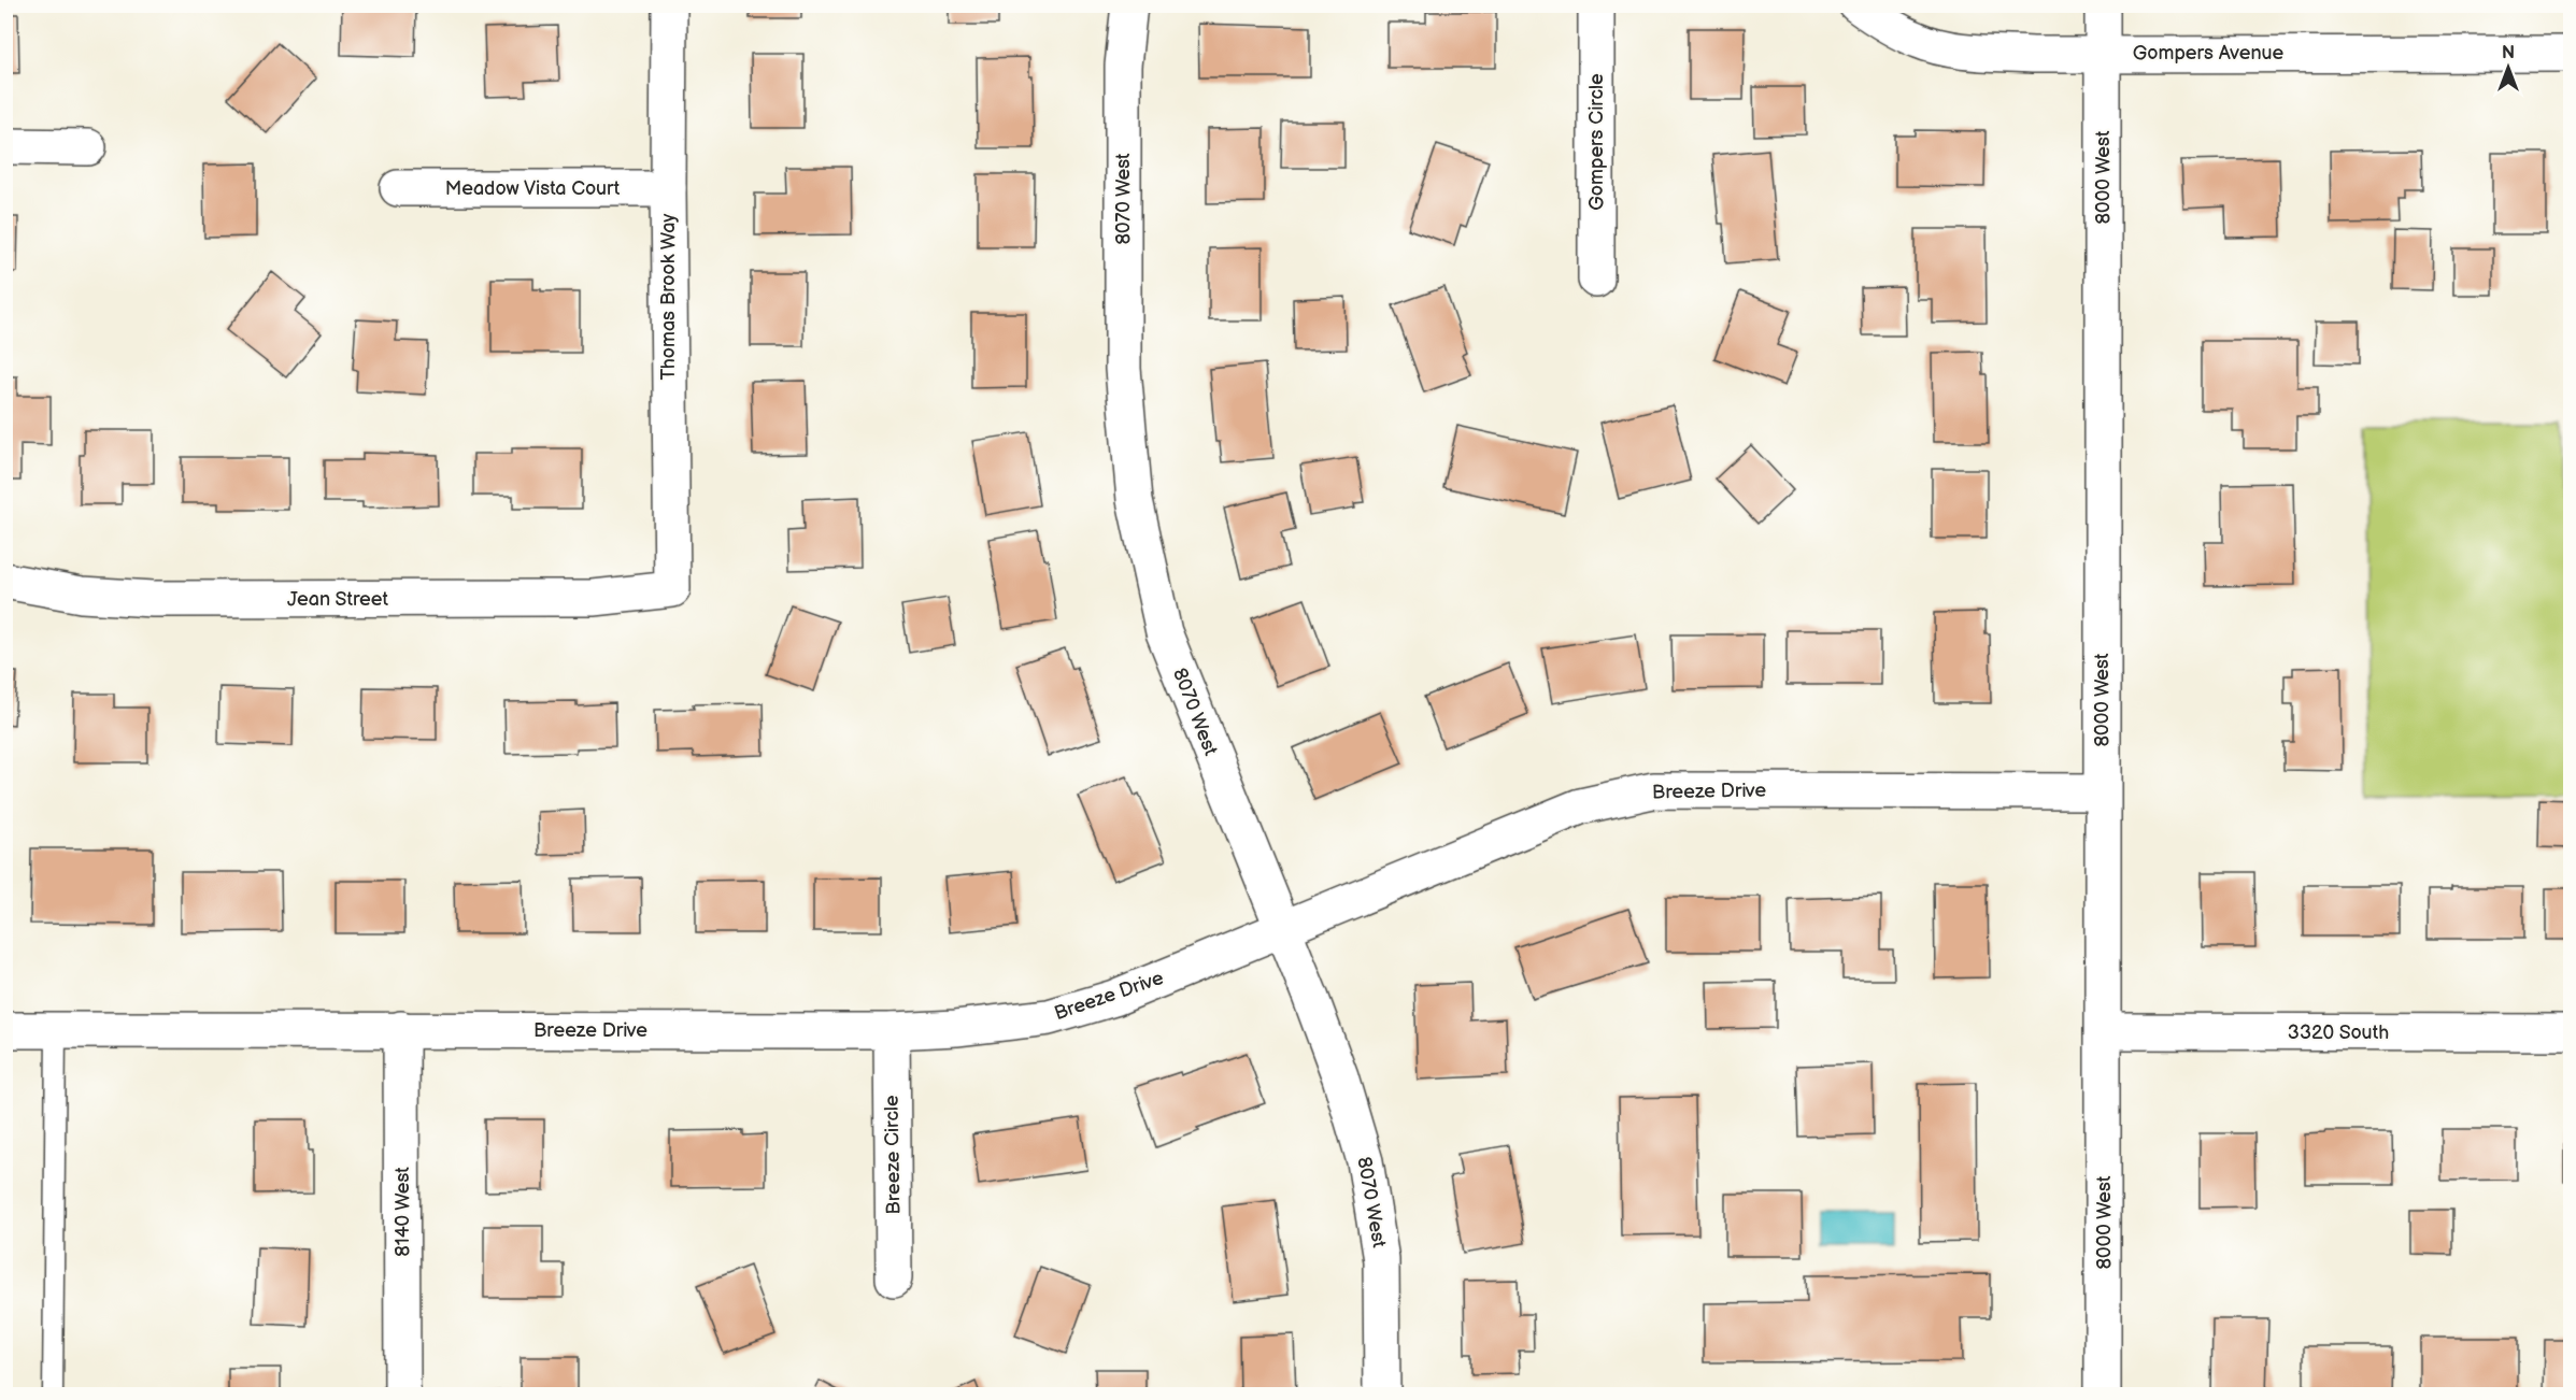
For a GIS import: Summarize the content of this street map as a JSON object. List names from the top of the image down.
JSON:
{
  "streets": {
    "street": [
      "Gompers Avenue",
      "Gompers Circle",
      "8000 West",
      "Meadow Vista Court",
      "8070 West",
      "Thomas Brook Way",
      "Jean Street",
      "Breeze Drive",
      "3320 South",
      "Breeze Circle",
      "8140 West"
    ]
  },
  "crossings": [
    ["Gompers Avenue", "8000 West"],
    ["8000 West", "Breeze Drive"],
    ["8000 West", "3320 South"],
    ["Meadow Vista Court", "Thomas Brook Way"],
    ["8070 West", "Breeze Drive"],
    ["Thomas Brook Way", "Jean Street"],
    ["Breeze Drive", "Breeze Circle"],
    ["Breeze Drive", "8140 West"]
  ],
  "north": "top"
}
